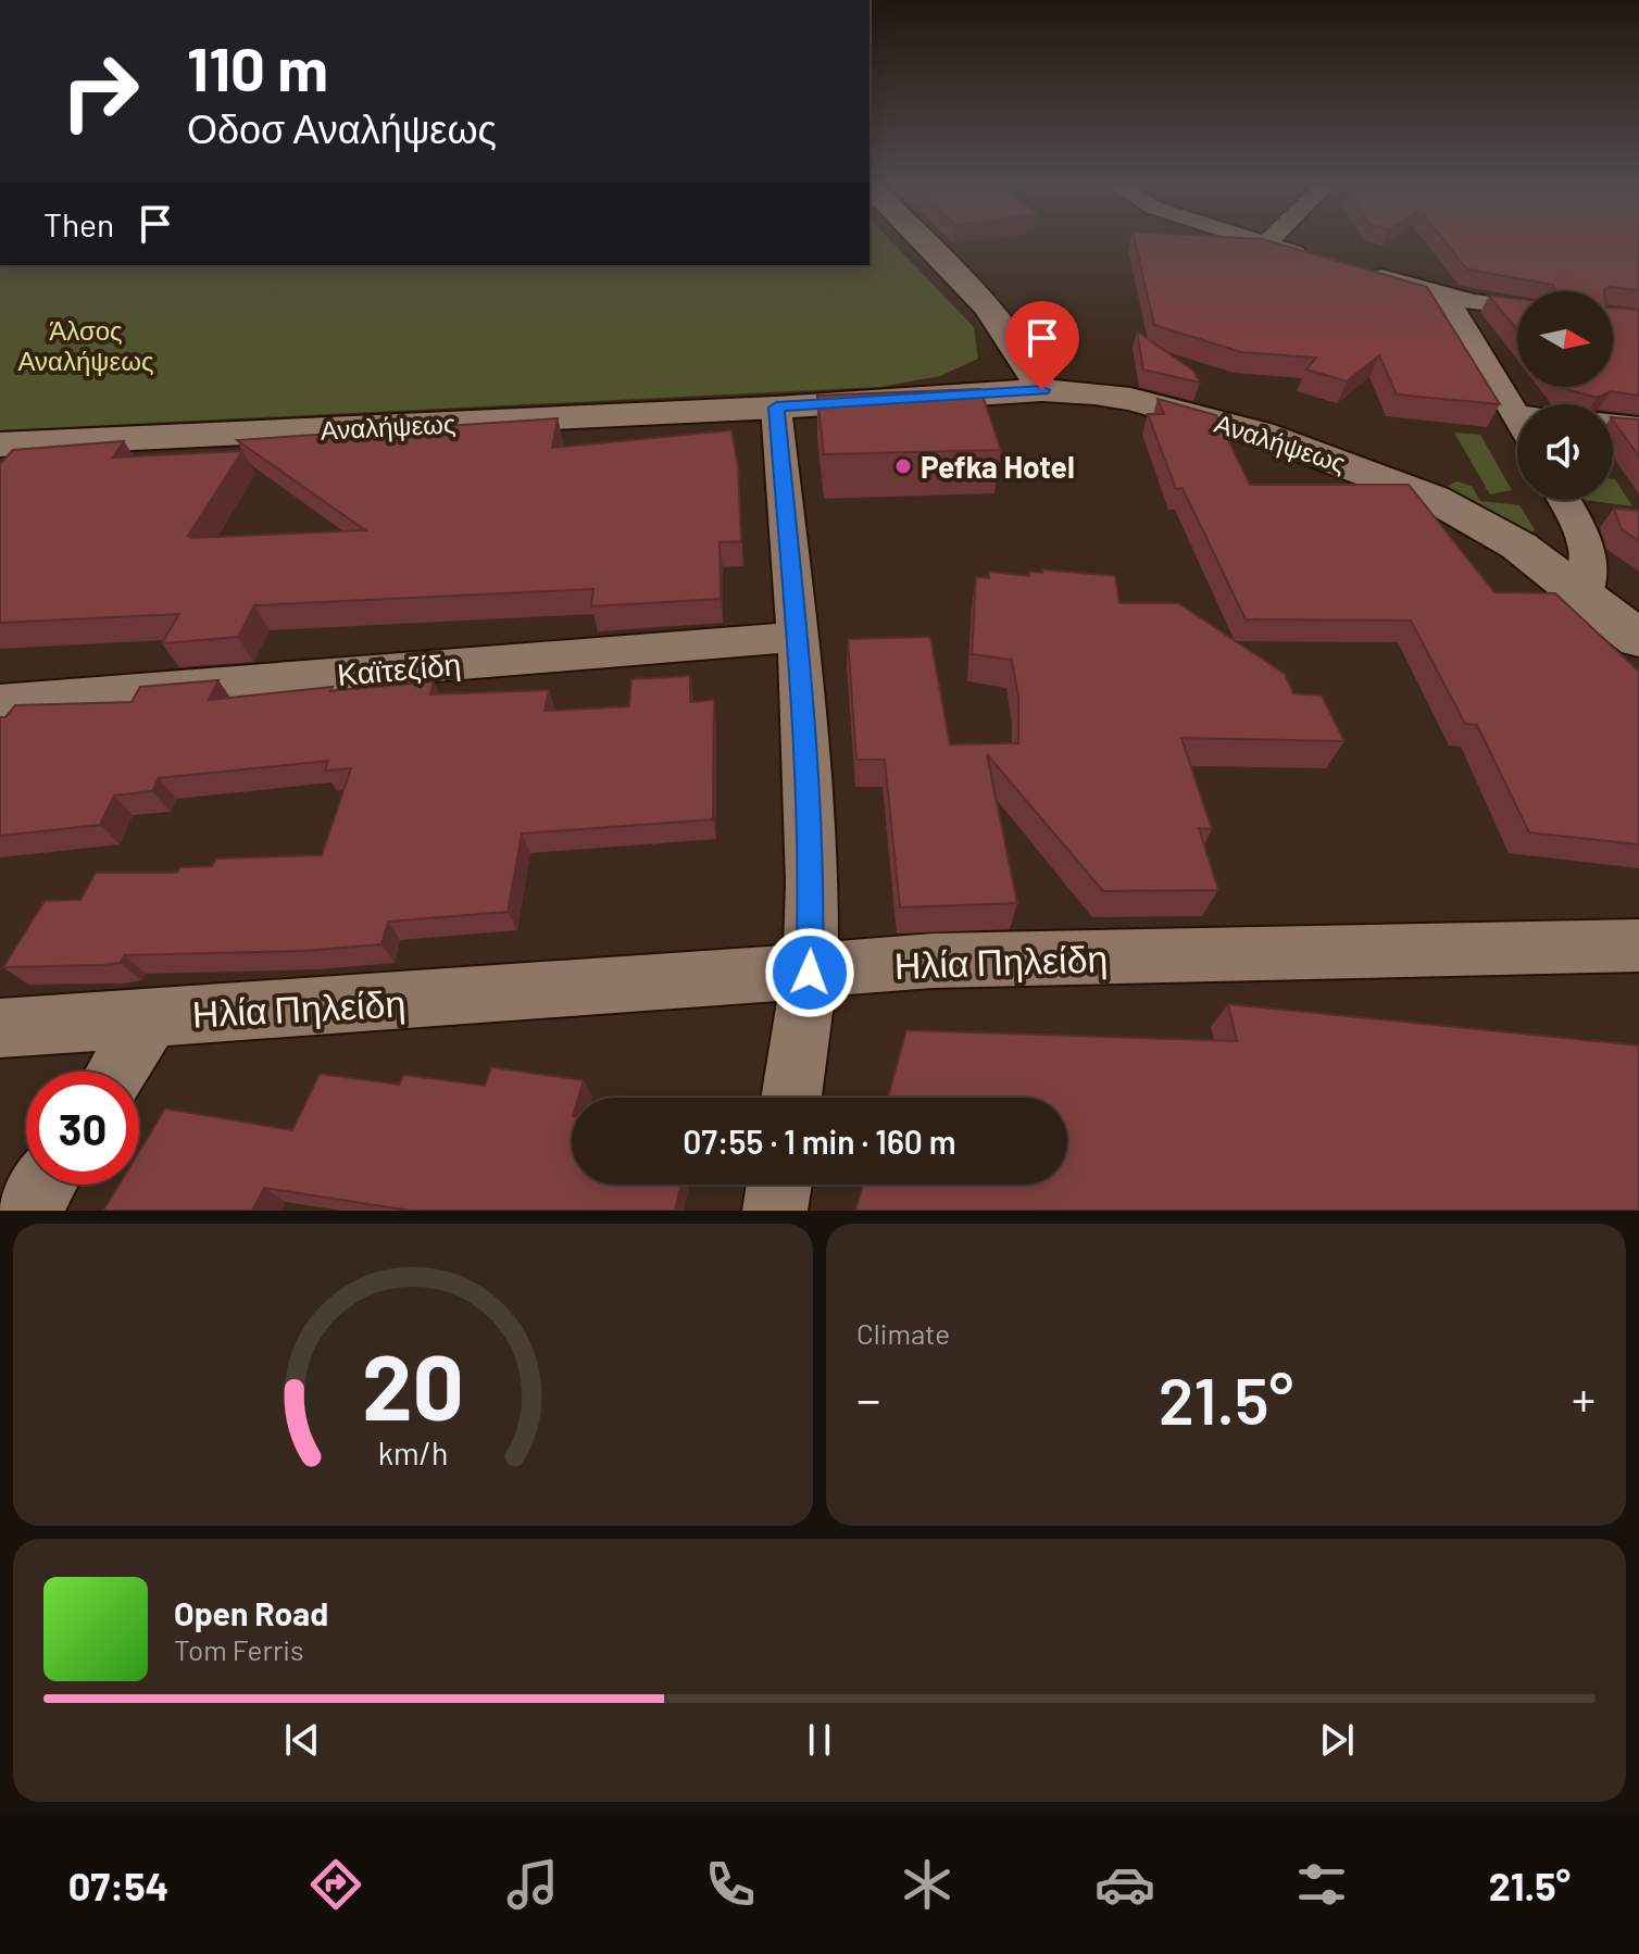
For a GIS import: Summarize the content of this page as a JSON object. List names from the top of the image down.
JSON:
{
  "streets": {
    "street": ["Αναλήψεως", "Καϊτεζίδη", "Ηλία Πηλείδη"]
  },
  "parks": ["Άλσος Αναλήψεως"],
  "places": ["Pefka Hotel"],
  "north": "right",
  "page": {
    "turn": ["110 m", "Οδοσ Αναλήψεως"],
    "then": "Then",
    "limit": "30",
    "trip": "07:55 · 1 min · 160 m",
    "tile": "Climate",
    "heat": ["−", "21.5°", "+"],
    "song": ["Open Road", "Tom Ferris"],
    "tabs": ["07:54", "21.5°"],
    "gauge": ["20", "km/h"]
  }
}
